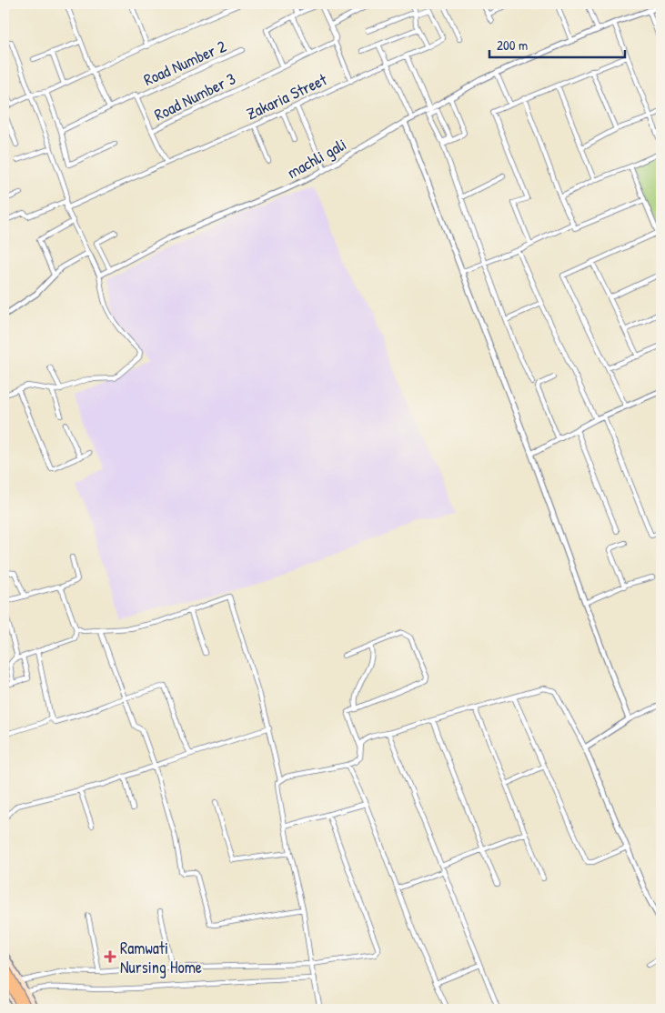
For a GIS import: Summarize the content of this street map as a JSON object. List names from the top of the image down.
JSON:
{
  "streets": {
    "street": [
      "Road Number 2",
      "Road Number 3",
      "Zakaria Street",
      "machli gali"
    ]
  },
  "crossings": [
    ["Road Number 2", "Road Number 3"]
  ],
  "places": {
    "health": ["Ramwati Nursing Home"]
  },
  "scale_bar": "200 m"
}
